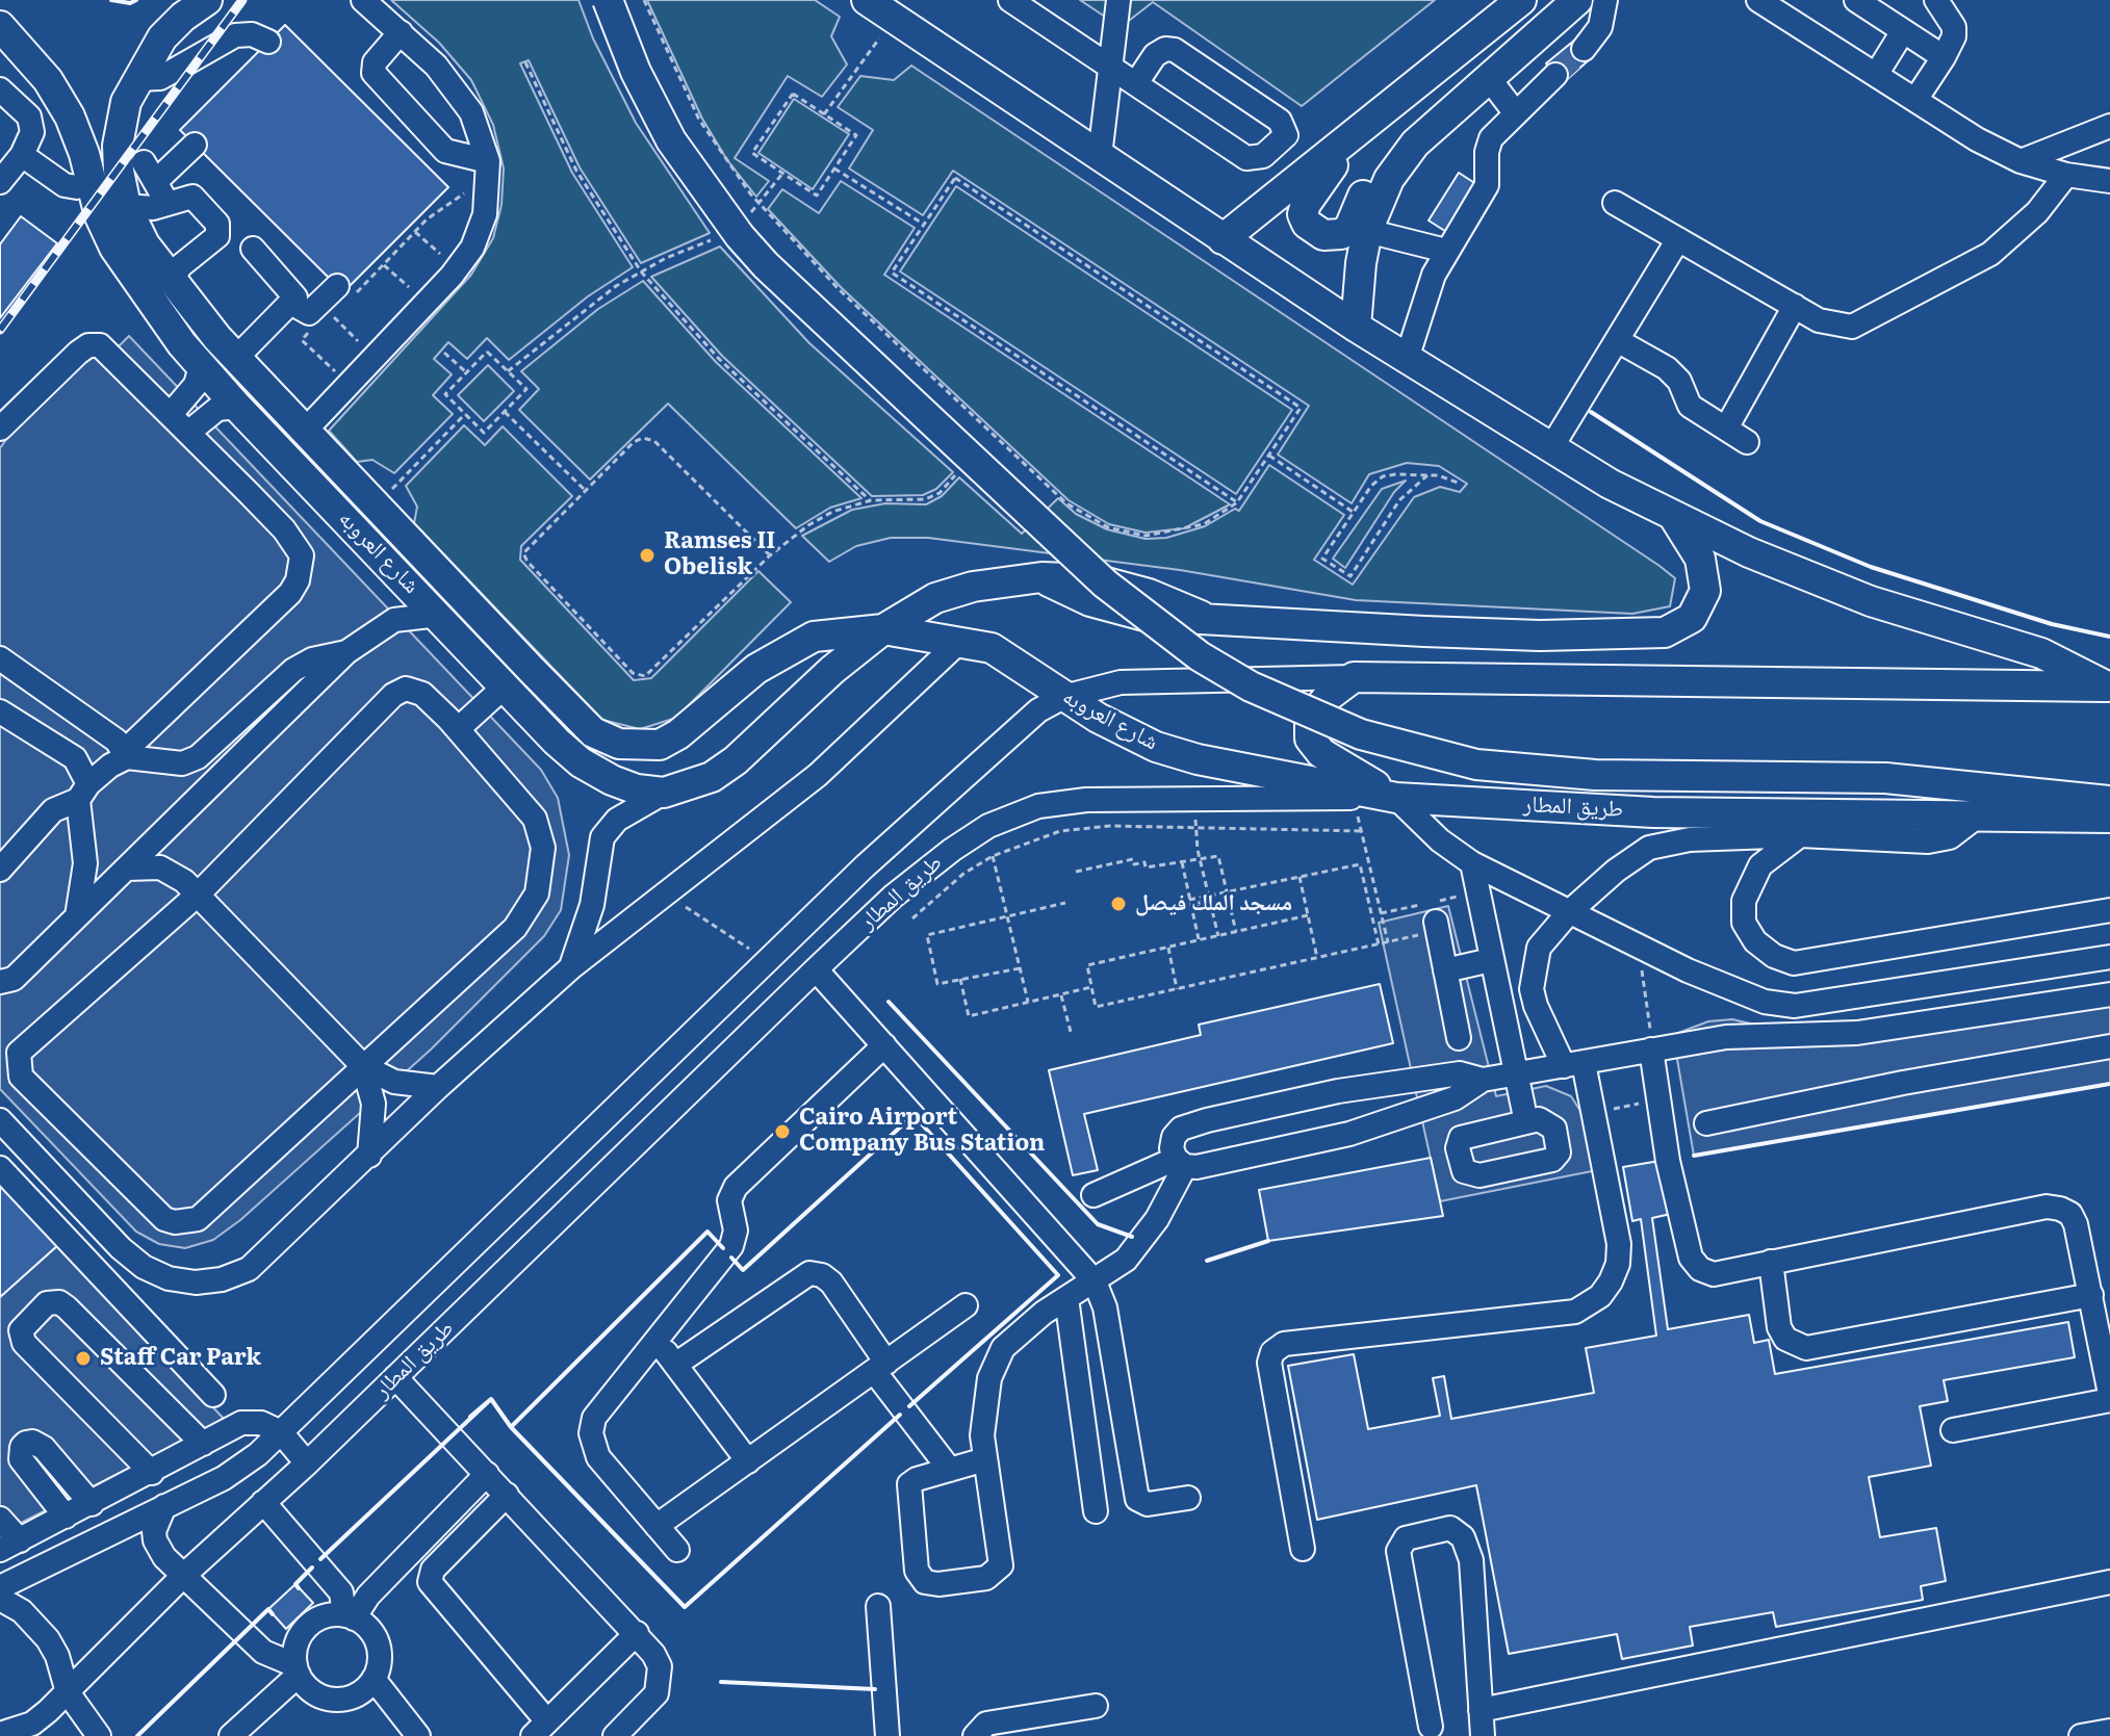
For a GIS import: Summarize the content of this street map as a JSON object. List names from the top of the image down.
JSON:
{
  "streets": {
    "main road": ["شارع العروبه", "طريق المطار"]
  },
  "crossings": [
    ["شارع العروبه", "طريق المطار"]
  ],
  "places": [
    "Ramses II Obelisk",
    "مسجد الملك فيصل",
    "Cairo Airport Company Bus Station",
    "Staff Car Park"
  ]
}
